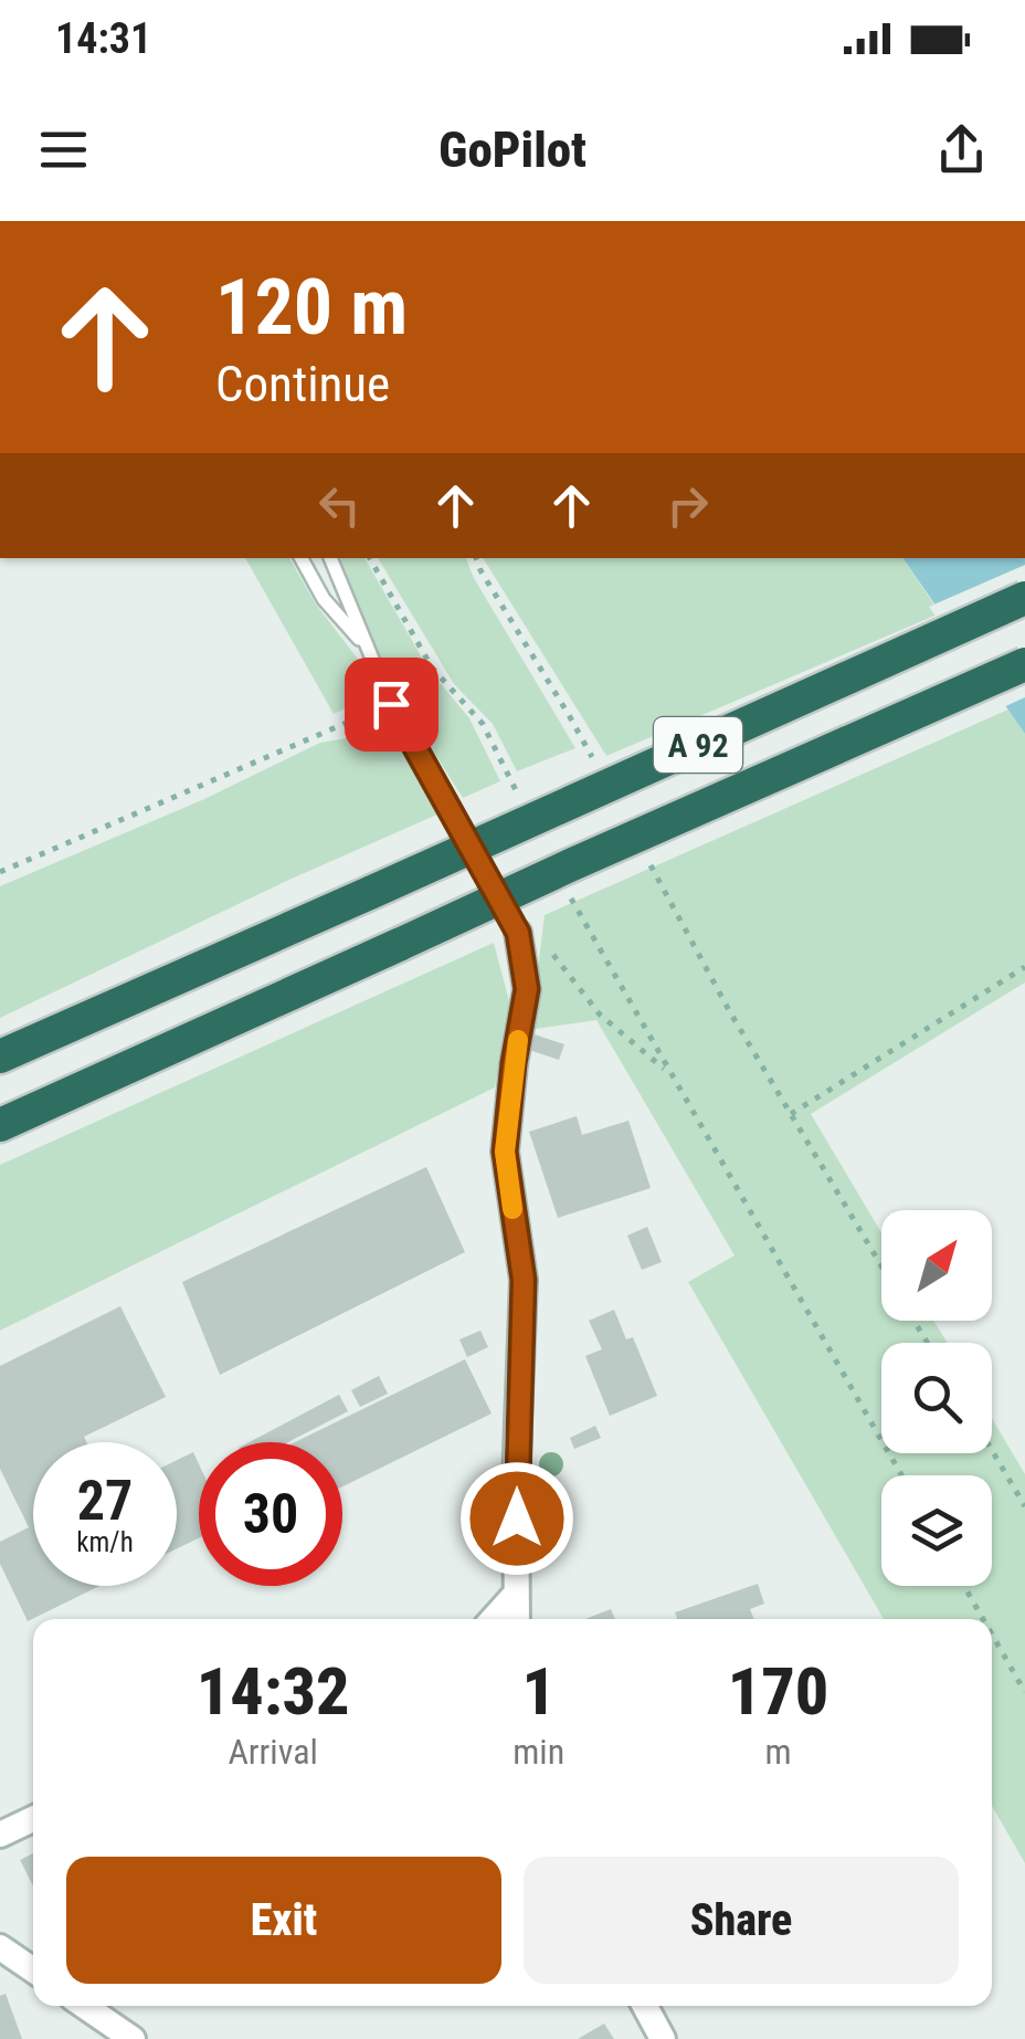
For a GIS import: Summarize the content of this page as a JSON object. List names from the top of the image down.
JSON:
{
  "streets": {
    "highway": ["A 92"]
  },
  "north": "top right",
  "page": {
    "status": "14:31",
    "header": "GoPilot",
    "turn": ["120 m", "Continue"],
    "speed": "27 km/h",
    "limit": "30",
    "eta": [
      "14:32",
      "Arrival",
      "1",
      "min",
      "170",
      "m"
    ],
    "buttons": ["Exit", "Share"]
  }
}
